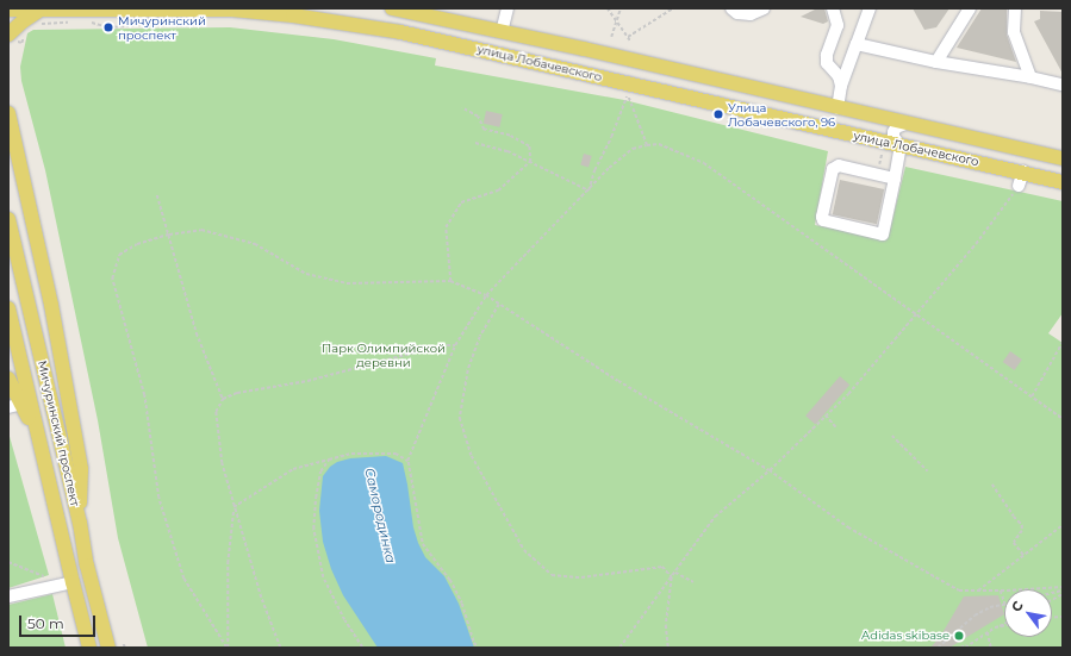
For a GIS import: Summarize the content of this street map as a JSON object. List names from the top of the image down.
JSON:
{
  "streets": {
    "main road": ["улица Лобачевского", "Мичуринский проспект"]
  },
  "water": ["Самородинка"],
  "parks": ["Парк Олимпийской деревни"],
  "places": ["Мичуринский проспект", "Улица Лобачевского, 96", "Adidas skibase"],
  "scale_bar": "50 m",
  "north": "top left"
}
